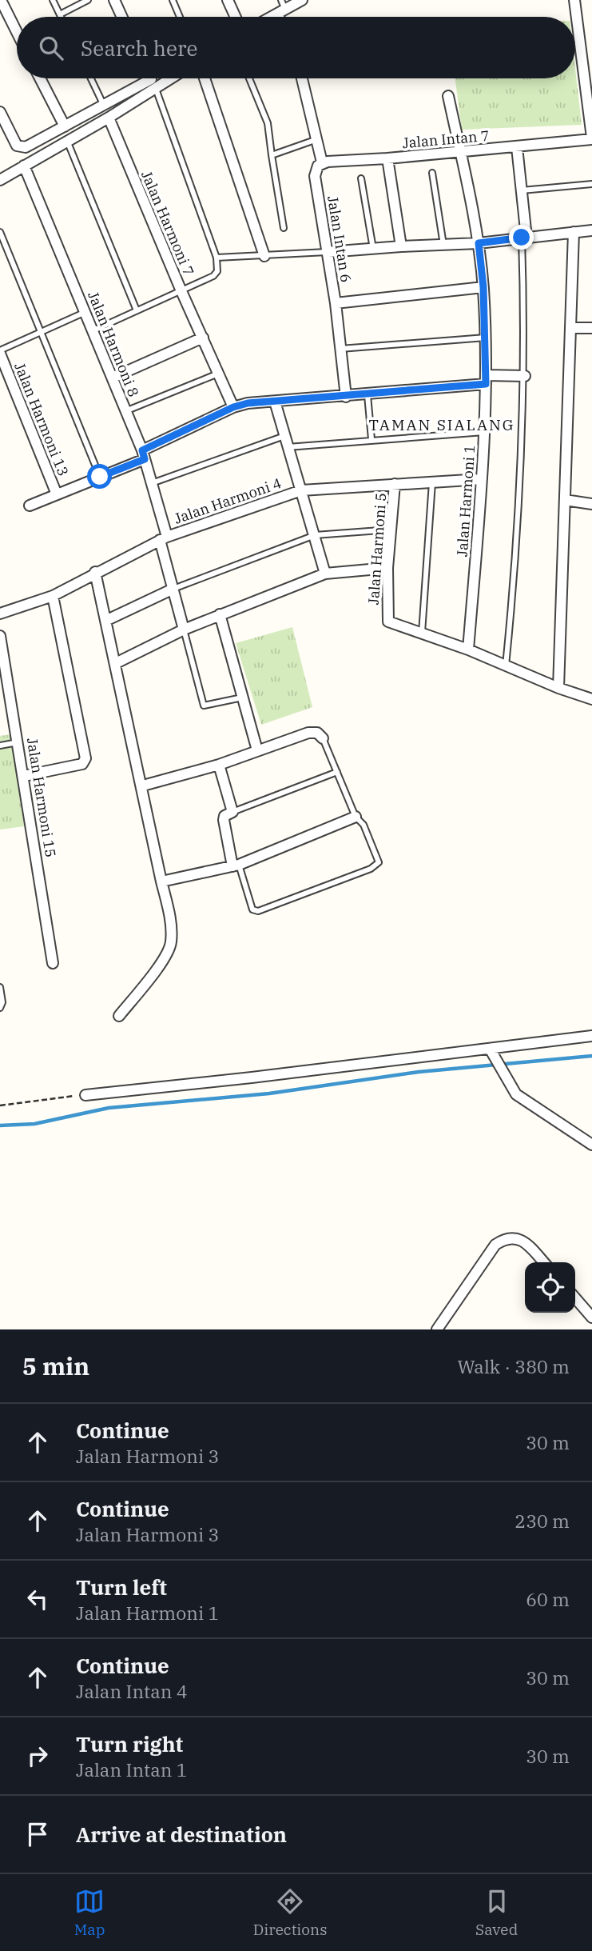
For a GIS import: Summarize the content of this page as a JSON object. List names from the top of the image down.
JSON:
{
  "streets": {
    "street": [
      "Jalan Intan 7",
      "Jalan Harmoni 7",
      "Jalan Intan 6",
      "Jalan Harmoni 8",
      "Jalan Harmoni 13",
      "Jalan Harmoni 4",
      "Jalan Harmoni 1",
      "Jalan Harmoni 5",
      "Jalan Harmoni 15"
    ]
  },
  "crossings": [
    ["Jalan Intan 7", "Jalan Intan 6"],
    ["Jalan Intan 7", "Jalan Harmoni 1"],
    ["Jalan Harmoni 8", "Jalan Harmoni 4"],
    ["Jalan Harmoni 4", "Jalan Harmoni 1"],
    ["Jalan Harmoni 4", "Jalan Harmoni 5"]
  ],
  "districts": ["TAMAN SIALANG"],
  "page": {
    "search": "Search here",
    "heading": ["5 min", "Walk · 380 m"],
    "list": [
      ["Continue", "Jalan Harmoni 3", "30 m"],
      ["Continue", "Jalan Harmoni 3", "230 m"],
      ["Turn left", "Jalan Harmoni 1", "60 m"],
      ["Continue", "Jalan Intan 4", "30 m"],
      ["Turn right", "Jalan Intan 1", "30 m"],
      "Arrive at destination"
    ],
    "nav": ["Map", "Directions", "Saved"]
  }
}
